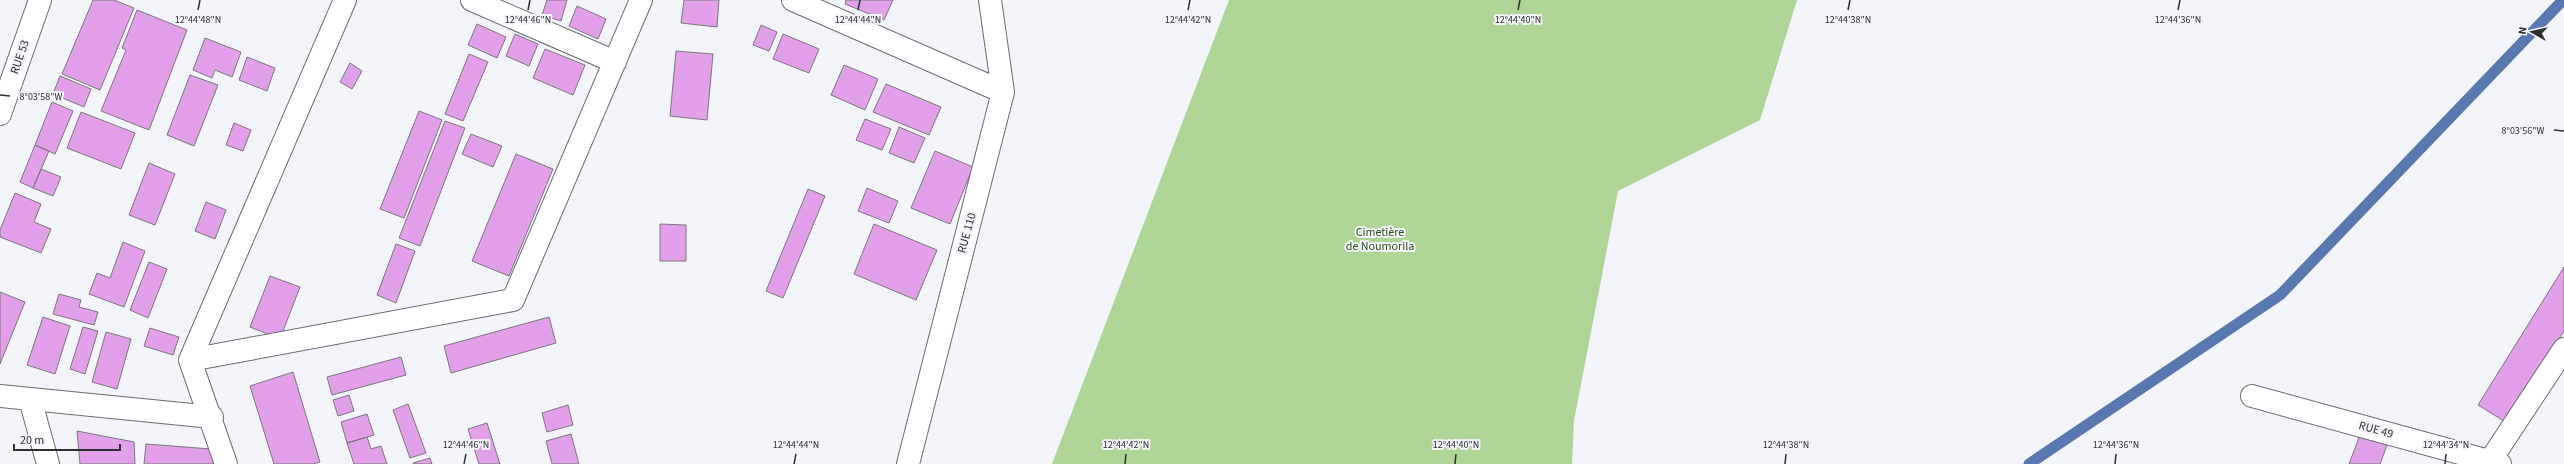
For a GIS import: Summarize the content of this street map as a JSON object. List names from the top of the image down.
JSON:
{
  "streets": {
    "street": ["RUE 53", "RUE 110", "RUE 49"]
  },
  "parks": ["Cimetière de Noumorila"],
  "scale_bar": "20 m",
  "north": "left",
  "coordinates": [
    "12°44'48\"N",
    "12°44'46\"N",
    "12°44'44\"N",
    "12°44'42\"N",
    "12°44'40\"N",
    "12°44'38\"N",
    "12°44'36\"N",
    "8°03'58\"W",
    "8°03'56\"W",
    "12°44'34\"N"
  ]
}
